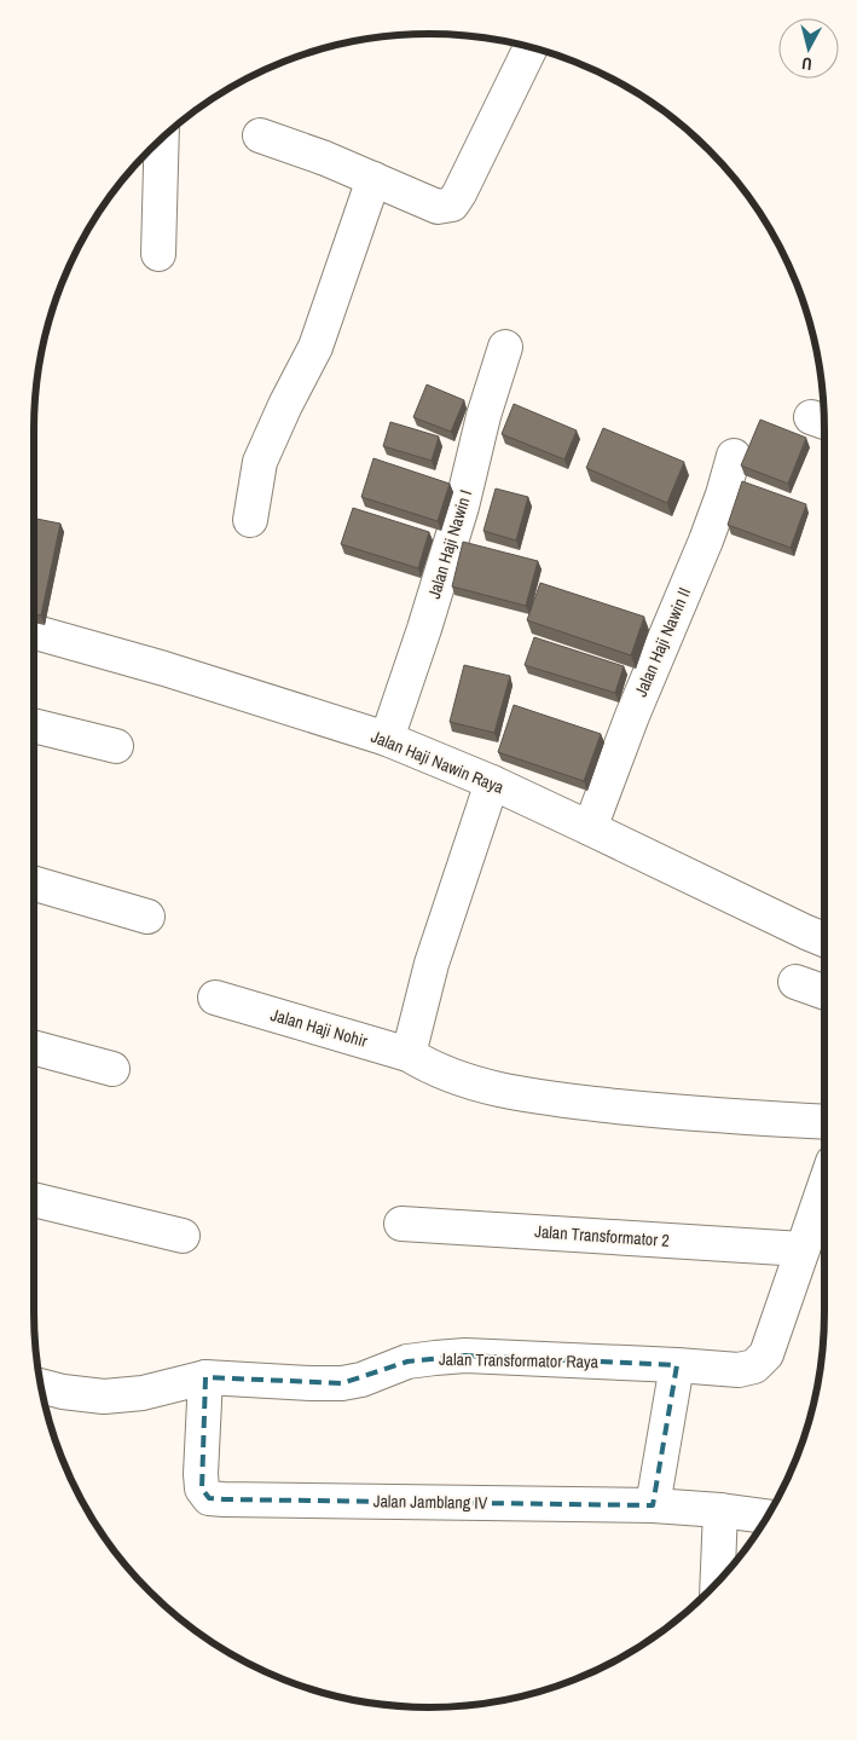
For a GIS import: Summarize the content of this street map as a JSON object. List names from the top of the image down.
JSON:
{
  "streets": {
    "street": [
      "Jalan Haji Nawin I",
      "Jalan Haji Nawin II",
      "Jalan Haji Nawin Raya",
      "Jalan Haji Nohir",
      "Jalan Transformator 2",
      "Jalan Transformator Raya",
      "Jalan Jamblang IV"
    ]
  },
  "crossings": [
    ["Jalan Haji Nawin I", "Jalan Haji Nawin Raya"],
    ["Jalan Haji Nawin II", "Jalan Haji Nawin Raya"],
    ["Jalan Transformator 2", "Jalan Transformator Raya"],
    ["Jalan Transformator Raya", "Jalan Jamblang IV"]
  ],
  "north": "bottom"
}
